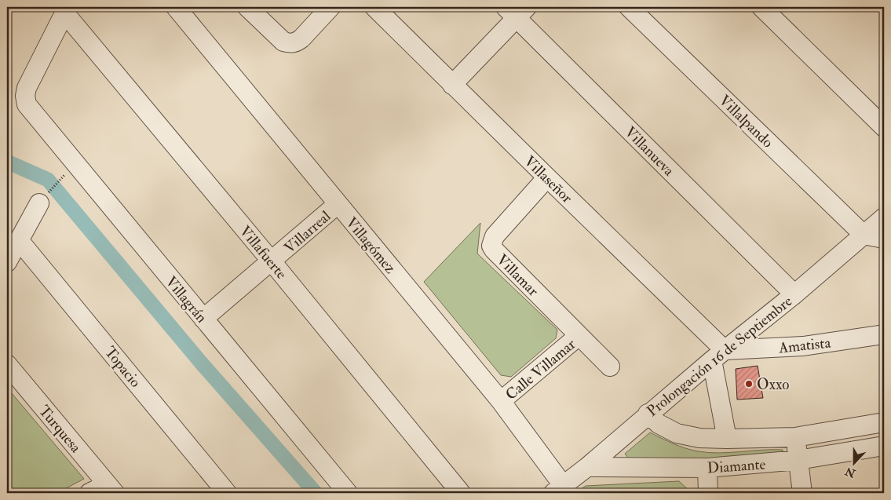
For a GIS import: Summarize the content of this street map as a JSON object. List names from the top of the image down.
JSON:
{
  "streets": {
    "street": [
      "Villalpando",
      "Villanueva",
      "Villaseñor",
      "Villarreal",
      "Villagómez",
      "Villafuerte",
      "Villamar",
      "Villagrán",
      "Amatista",
      "Prolongación 16 de Septiembre",
      "Topacio",
      "Calle Villamar",
      "Turquesa",
      "Diamante"
    ]
  },
  "crossings": [
    ["Villalpando", "Prolongación 16 de Septiembre"],
    ["Villanueva", "Prolongación 16 de Septiembre"],
    ["Villaseñor", "Villamar"],
    ["Villaseñor", "Amatista"],
    ["Villaseñor", "Prolongación 16 de Septiembre"],
    ["Villarreal", "Villagómez"],
    ["Villarreal", "Villafuerte"],
    ["Villarreal", "Villagrán"],
    ["Villagómez", "Prolongación 16 de Septiembre"],
    ["Villagómez", "Calle Villamar"],
    ["Villafuerte", "Villagrán"],
    ["Villamar", "Calle Villamar"],
    ["Amatista", "Prolongación 16 de Septiembre"],
    ["Prolongación 16 de Septiembre", "Diamante"]
  ],
  "places": ["Oxxo"],
  "north": "bottom"
}
